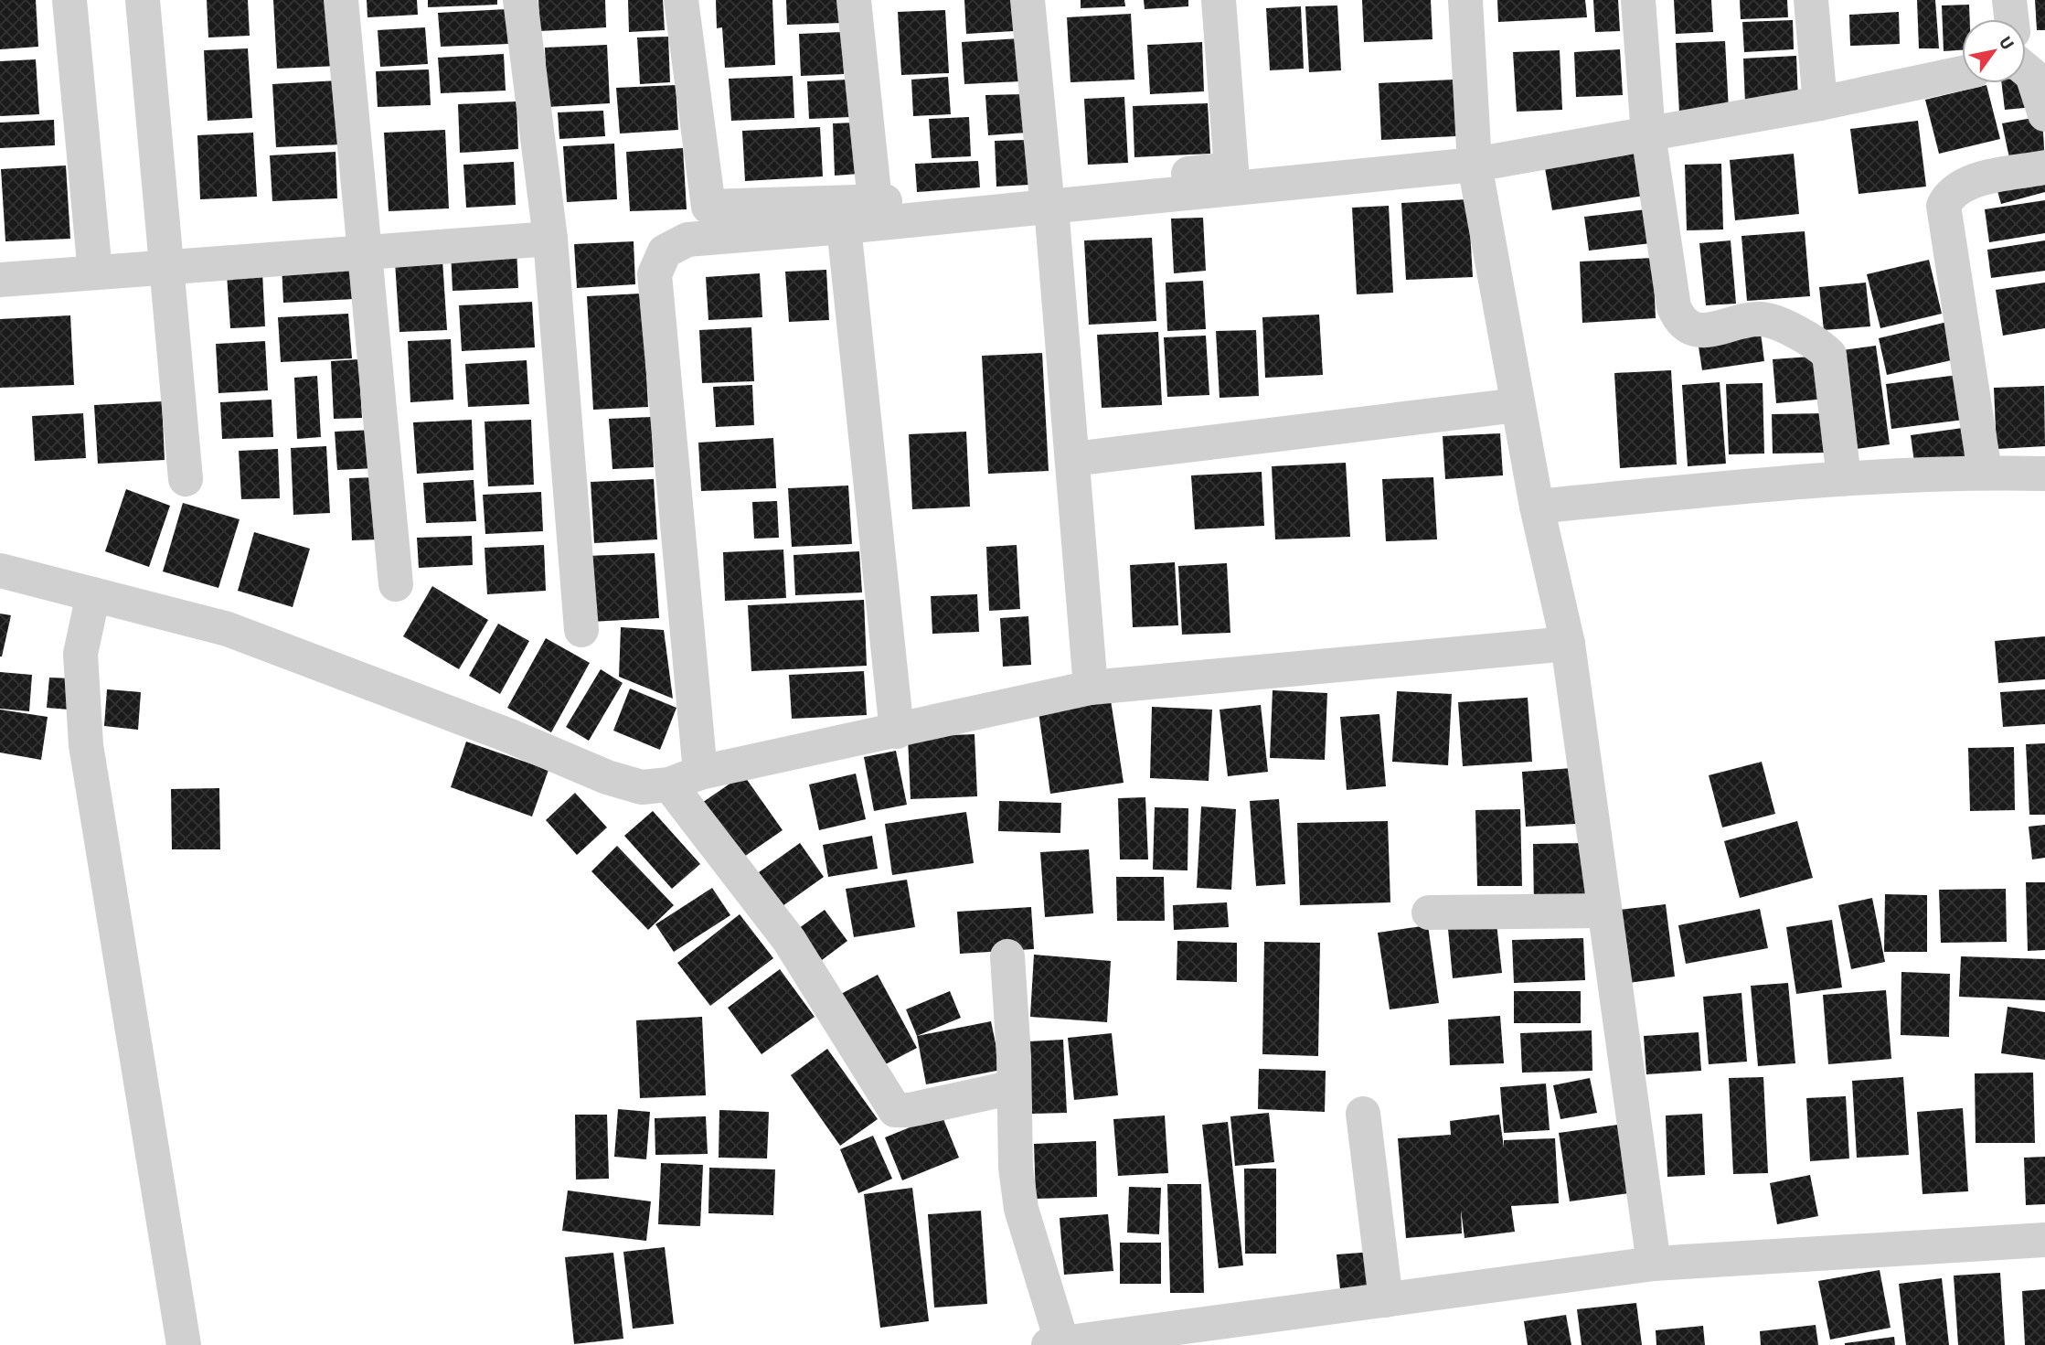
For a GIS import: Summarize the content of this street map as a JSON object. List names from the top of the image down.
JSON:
{
  "north": "top right"
}
